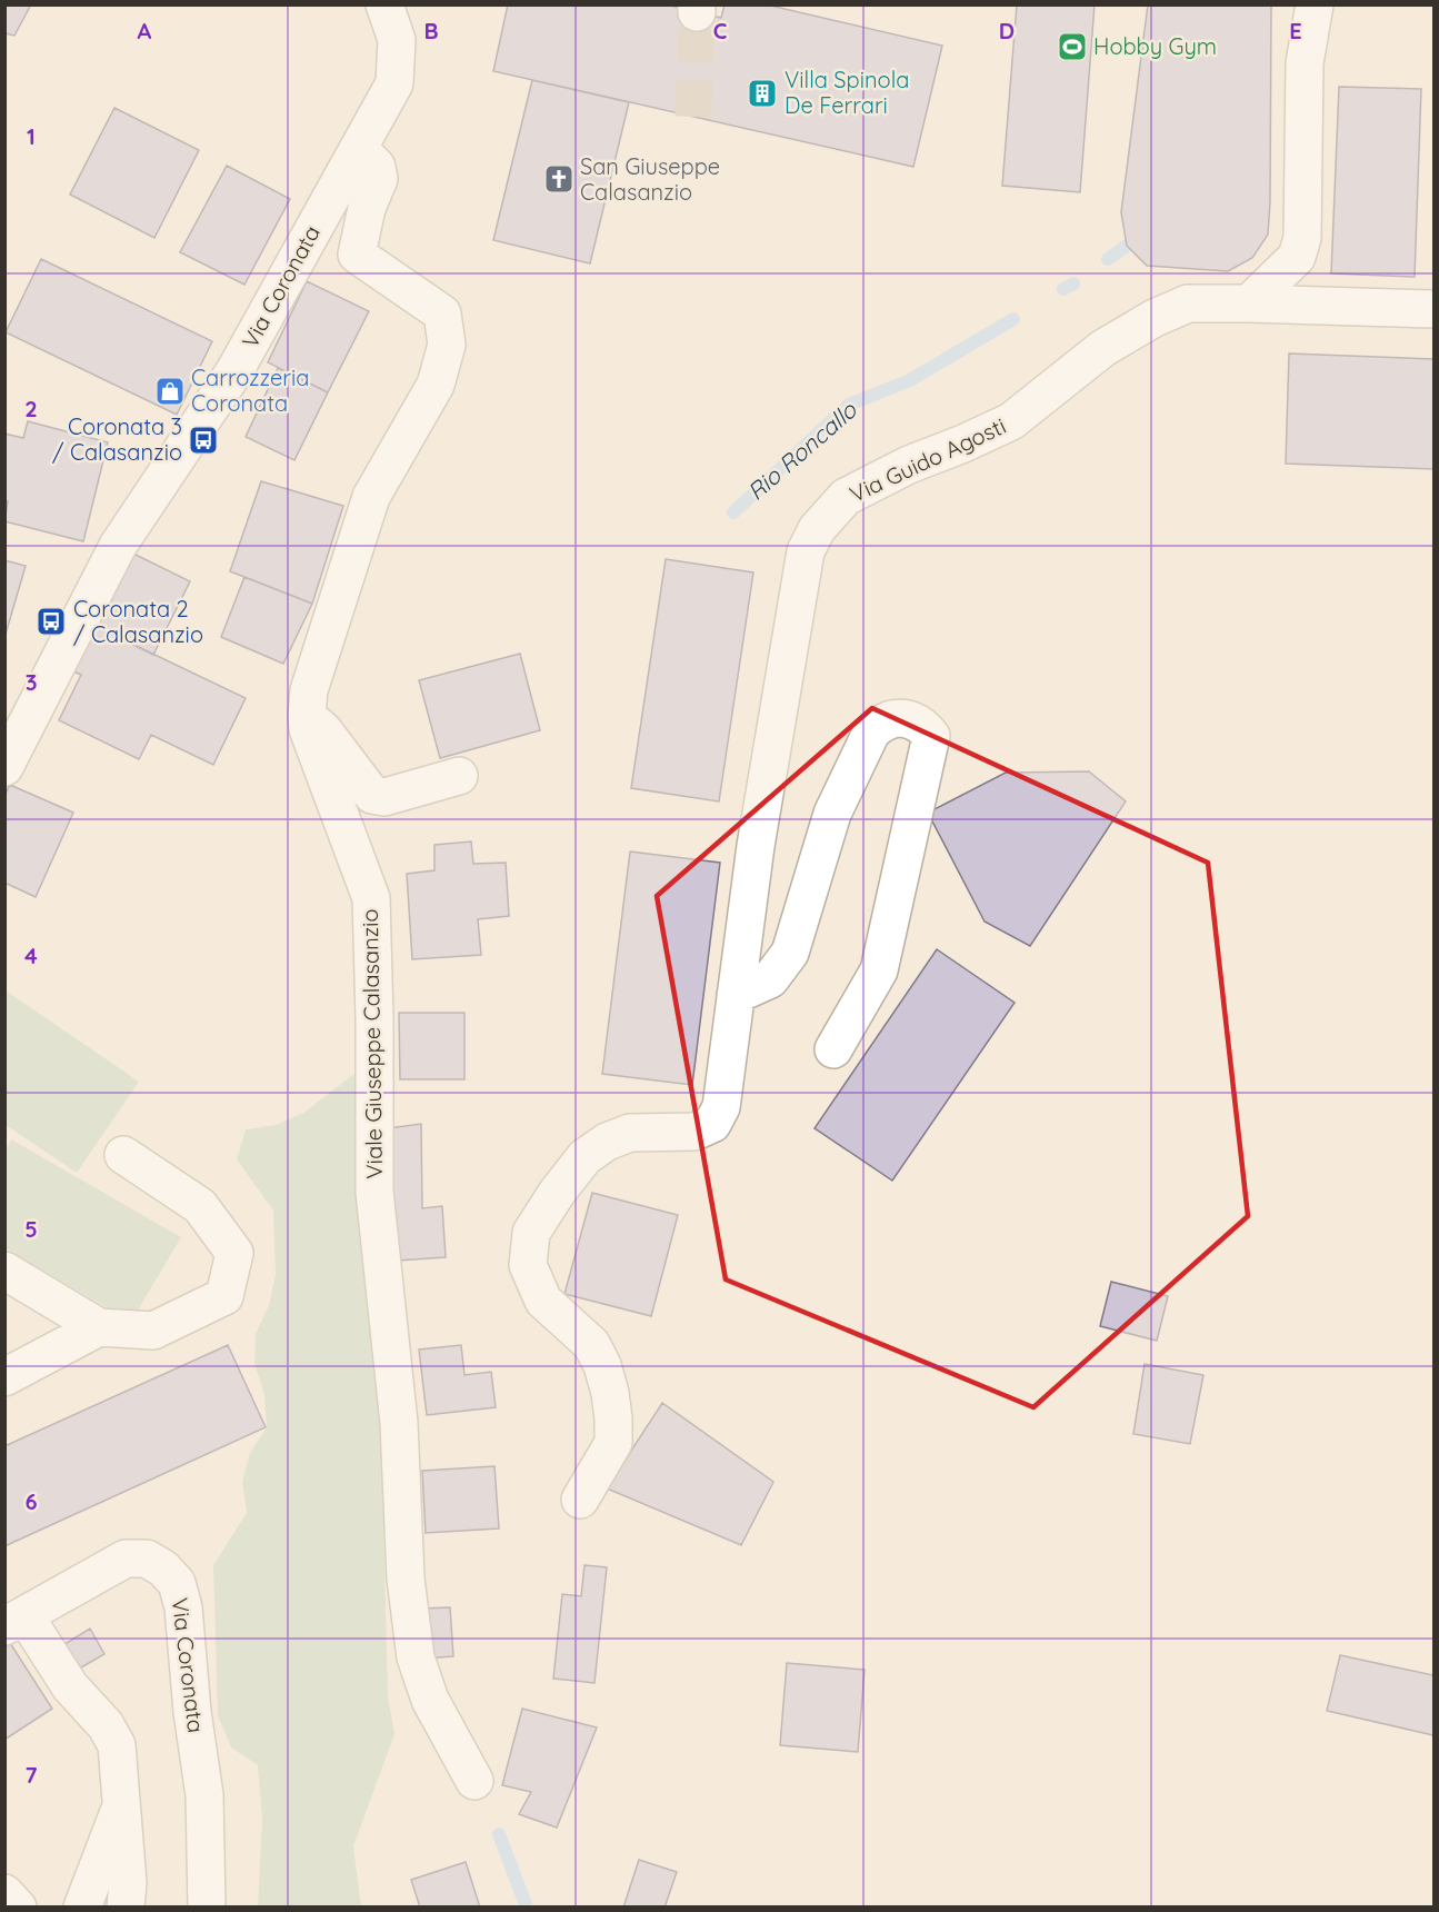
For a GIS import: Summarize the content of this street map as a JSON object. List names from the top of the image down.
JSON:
{
  "streets": {
    "street": ["Via Coronata", "Via Guido Agosti", "Viale Giuseppe Calasanzio"]
  },
  "crossings": [
    ["Via Coronata", "Viale Giuseppe Calasanzio"]
  ],
  "water": ["Rio Roncallo"],
  "places": {
    "sports": ["Hobby Gym"],
    "building": ["Villa Spinola De Ferrari"],
    "church": ["San Giuseppe Calasanzio"],
    "shop": ["Carrozzeria Coronata"],
    "bus stop": ["Coronata 3 / Calasanzio", "Coronata 2 / Calasanzio"]
  },
  "grid": {
    "columns": [
      "A",
      "B",
      "C",
      "D",
      "E"
    ],
    "rows": [
      "1",
      "2",
      "3",
      "4",
      "5",
      "6",
      "7"
    ]
  }
}
